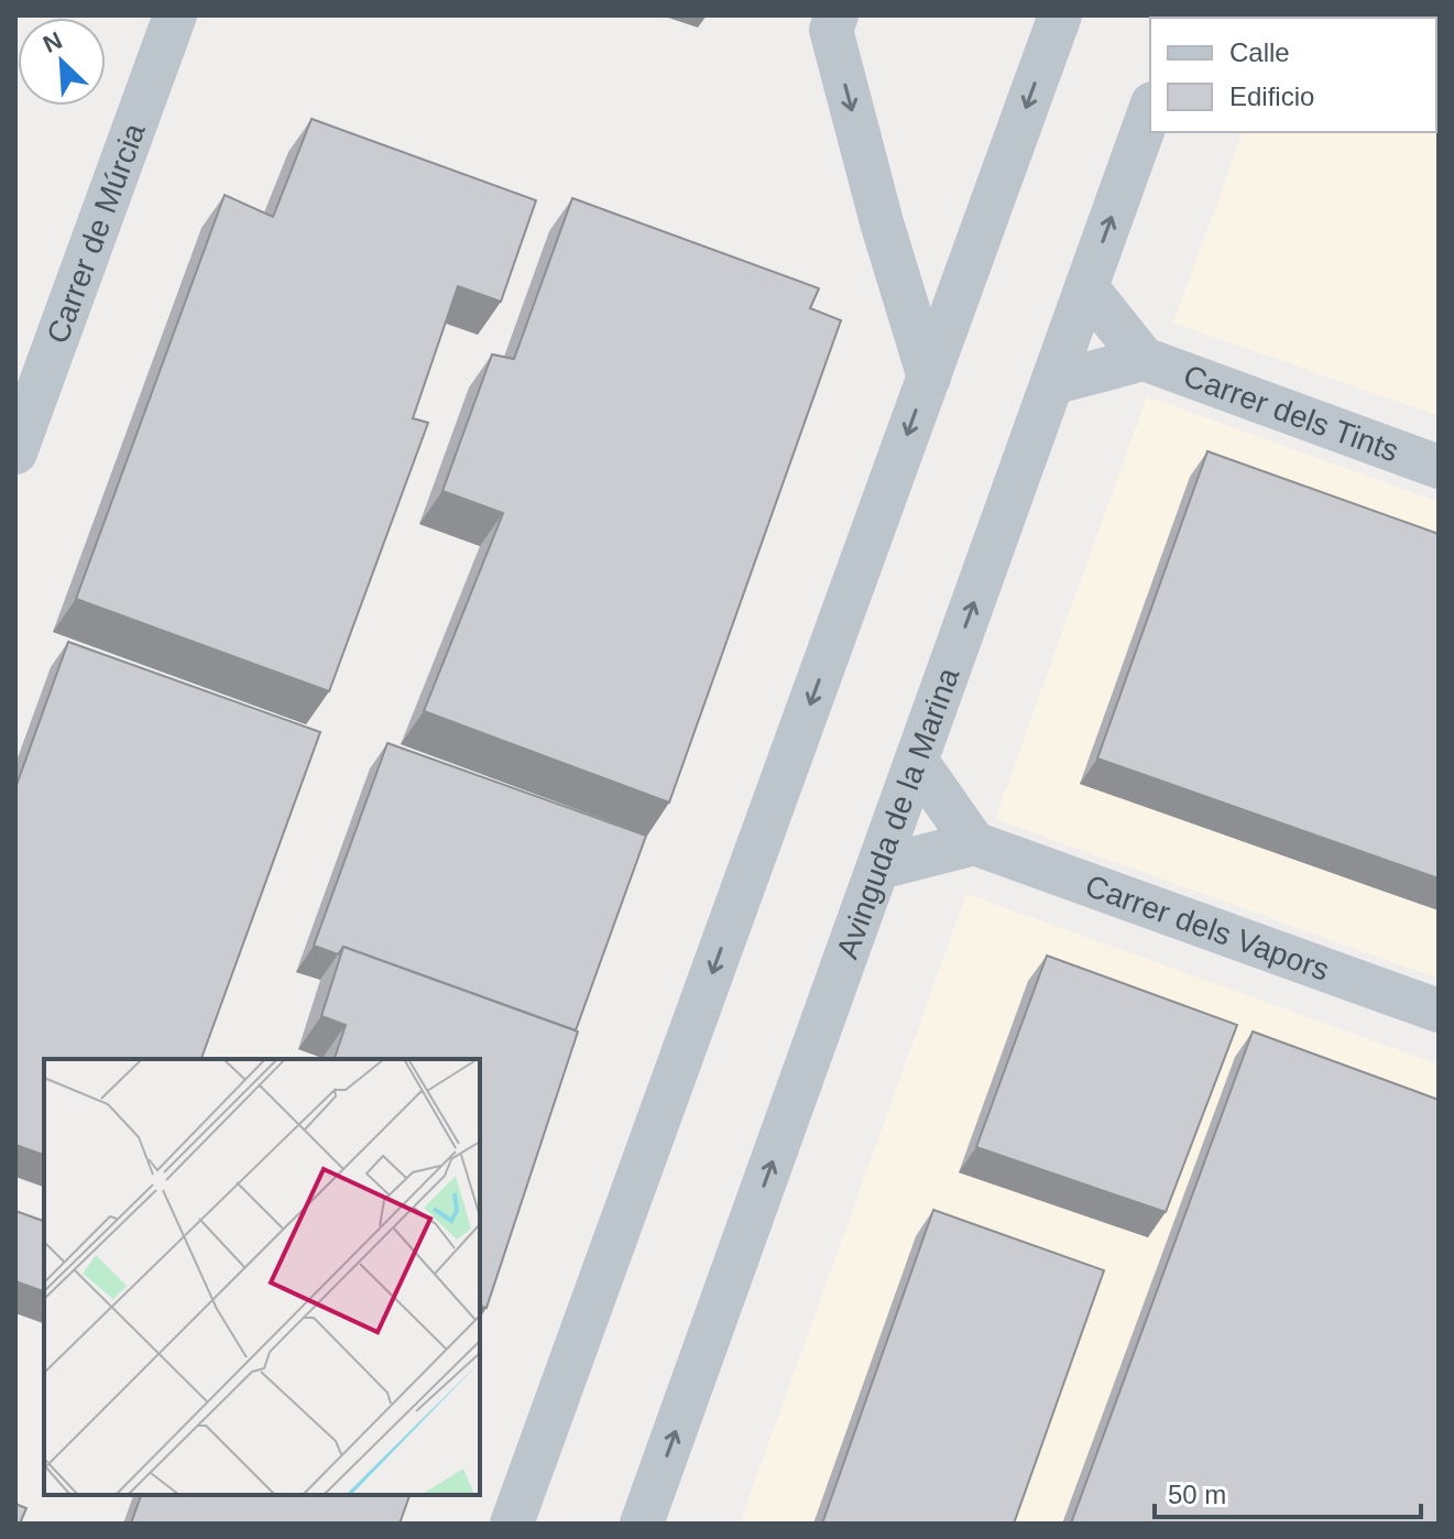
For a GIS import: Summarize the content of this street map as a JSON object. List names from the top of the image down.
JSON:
{
  "streets": {
    "street": [
      "Carrer de Múrcia",
      "Carrer dels Tints",
      "Avinguda de la Marina",
      "Carrer dels Vapors"
    ]
  },
  "crossings": [
    ["Carrer dels Tints", "Avinguda de la Marina"]
  ],
  "legend": ["Calle", "Edificio"],
  "scale_bar": "50 m",
  "north": "top left"
}
